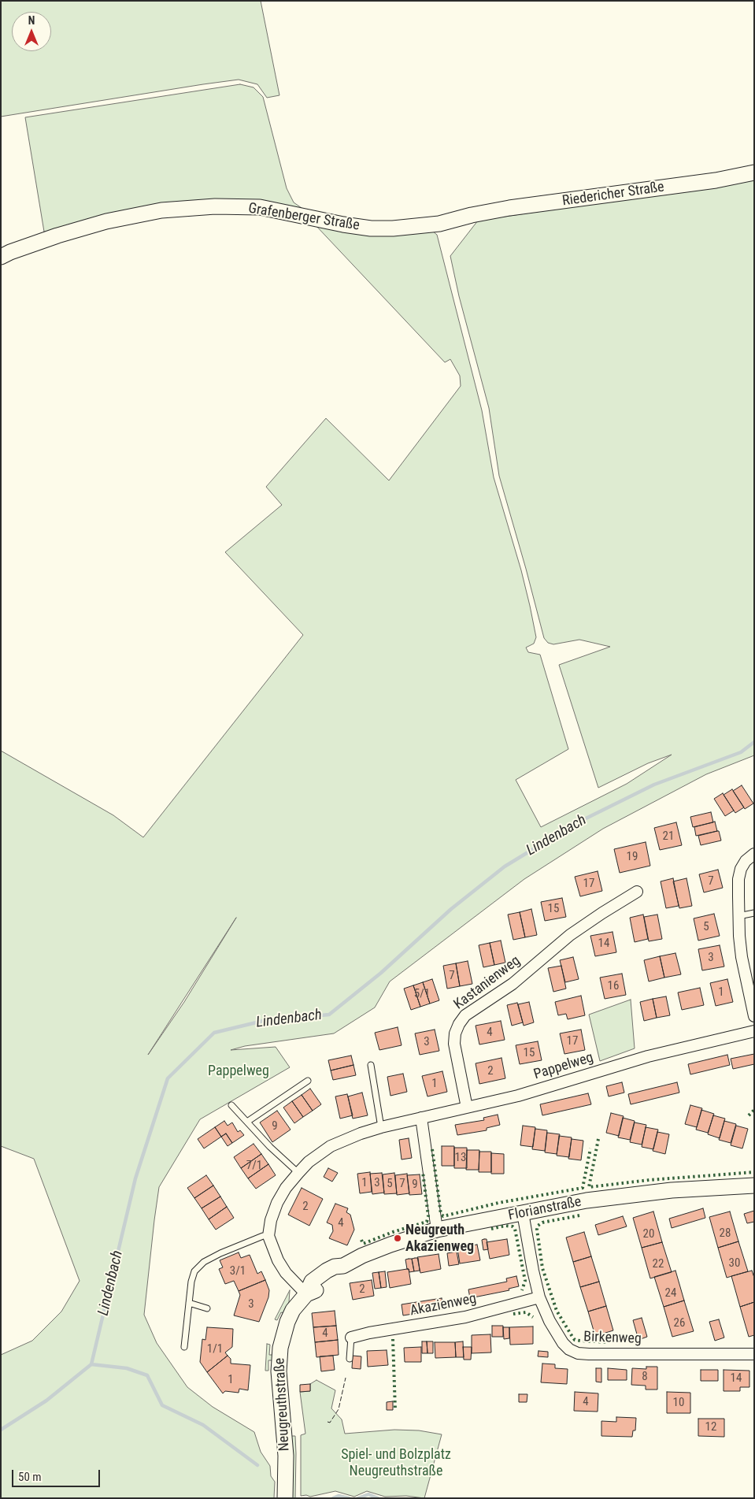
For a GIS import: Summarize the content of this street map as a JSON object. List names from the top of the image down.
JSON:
{
  "streets": {
    "street": [
      "Riedericher Straße",
      "Grafenberger Straße",
      "Kastanienweg",
      "Pappelweg",
      "Florianstraße",
      "Akazienweg",
      "Birkenweg",
      "Neugreuthstraße"
    ]
  },
  "crossings": [
    ["Riedericher Straße", "Grafenberger Straße"],
    ["Kastanienweg", "Pappelweg"],
    ["Florianstraße", "Birkenweg"],
    ["Florianstraße", "Neugreuthstraße"],
    ["Akazienweg", "Birkenweg"]
  ],
  "water": ["Lindenbach"],
  "parks": ["Pappelweg", "Spiel- und Bolzplatz Neugreuthstraße"],
  "places": ["Neugreuth Akazienweg"],
  "house_numbers": [
    "21",
    "19",
    "7",
    "17",
    "15",
    "5",
    "14",
    "3",
    "7",
    "16",
    "1",
    "5/1",
    "4",
    "17",
    "3",
    "15",
    "2",
    "1",
    "9",
    "13",
    "7/1",
    "1",
    "3",
    "5",
    "7",
    "9",
    "2",
    "4",
    "28",
    "20",
    "30",
    "22",
    "3/1",
    "2",
    "24",
    "3",
    "26",
    "4",
    "1/1",
    "8",
    "14",
    "1",
    "4",
    "10",
    "12"
  ],
  "scale_bar": "50 m",
  "north": "top"
}
